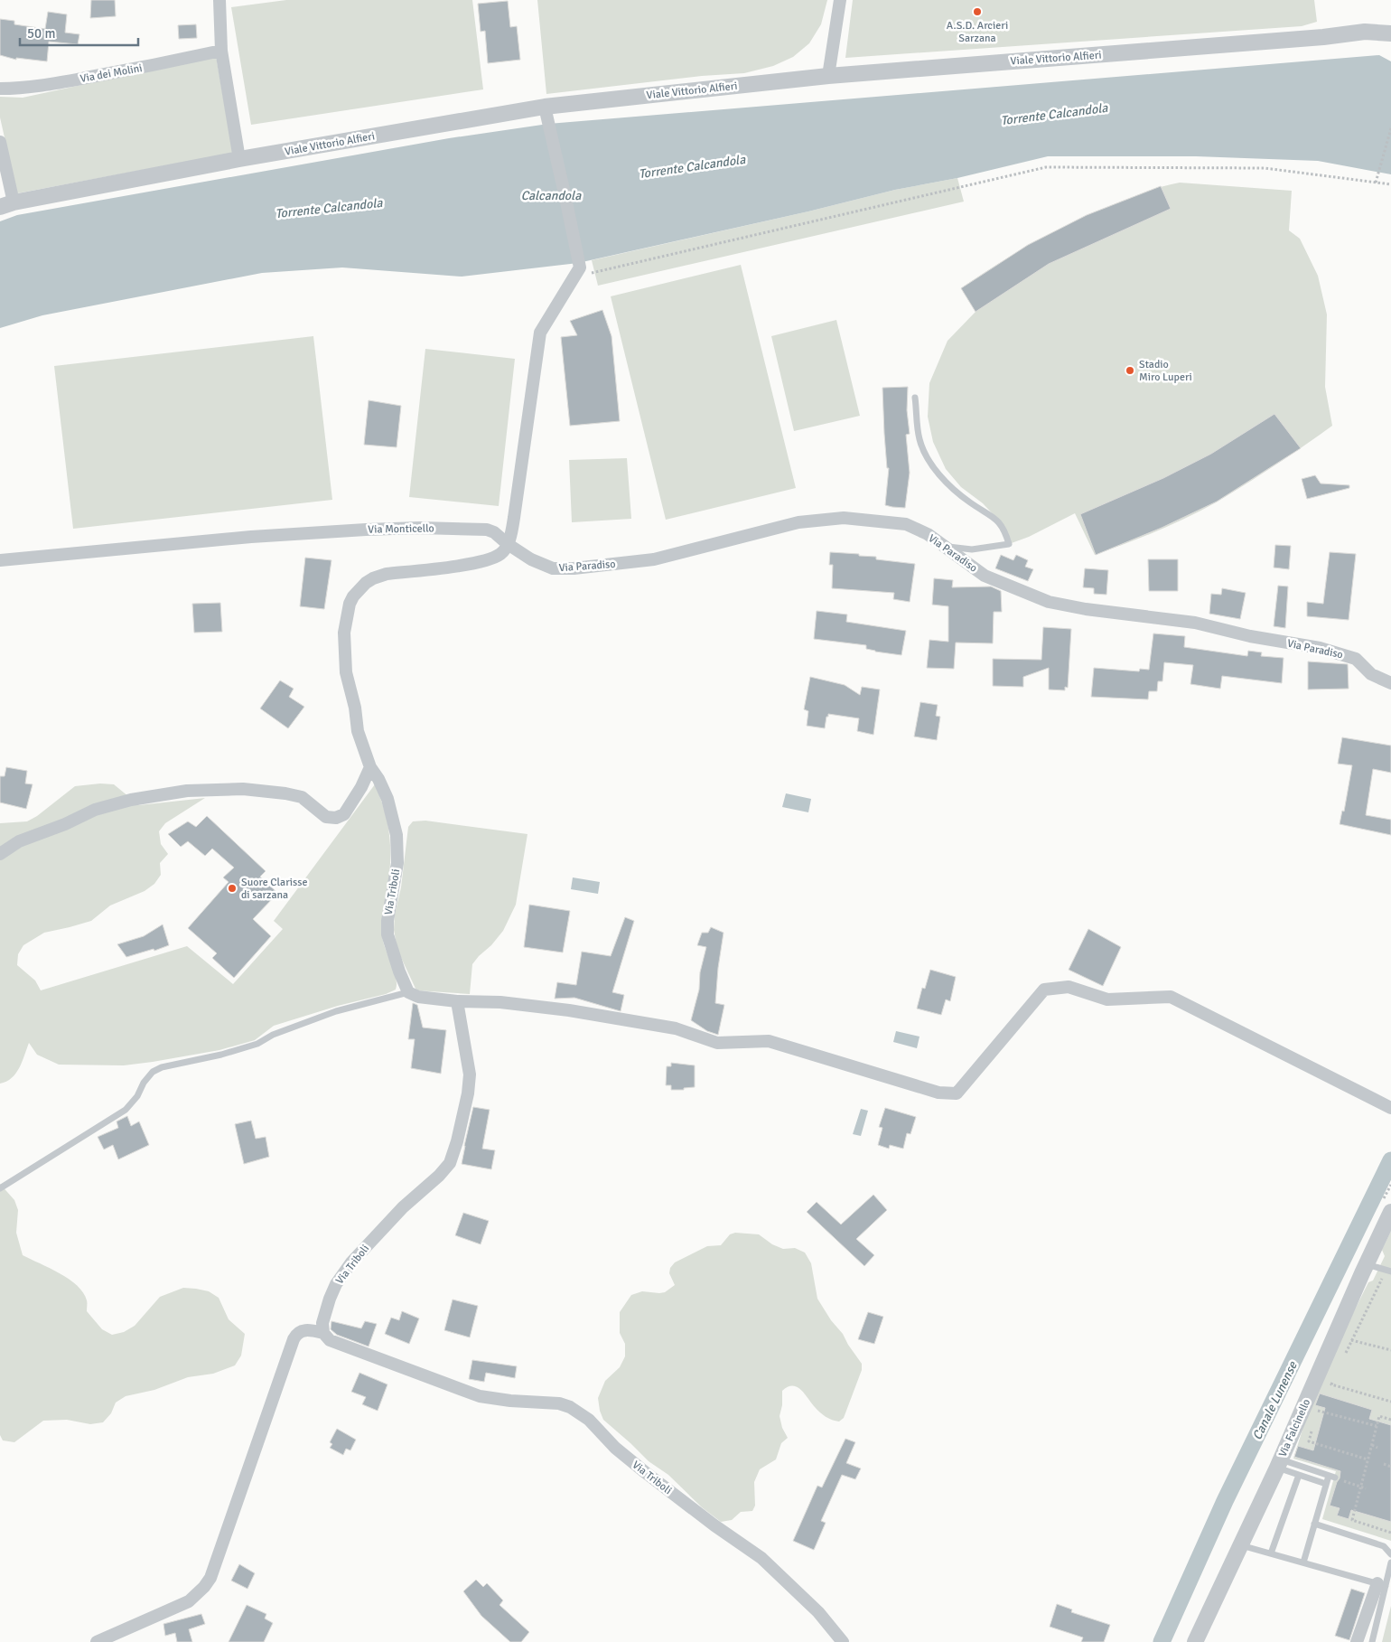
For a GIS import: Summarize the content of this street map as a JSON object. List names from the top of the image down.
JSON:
{
  "streets": {
    "street": [
      "Viale Vittorio Alfieri",
      "Via dei Molini",
      "Via Monticello",
      "Via Paradiso",
      "Via Triboli",
      "Via Falcinello"
    ]
  },
  "crossings": [
    ["Via Monticello", "Via Paradiso"],
    ["Via Monticello", "Via Triboli"],
    ["Via Paradiso", "Via Triboli"]
  ],
  "water": ["Torrente Calcandola", "Calcandola", "Canale Lunense"],
  "places": ["A.S.D. Arcieri Sarzana", "Stadio Miro Luperi", "Suore Clarisse di sarzana"],
  "scale_bar": "50 m"
}
